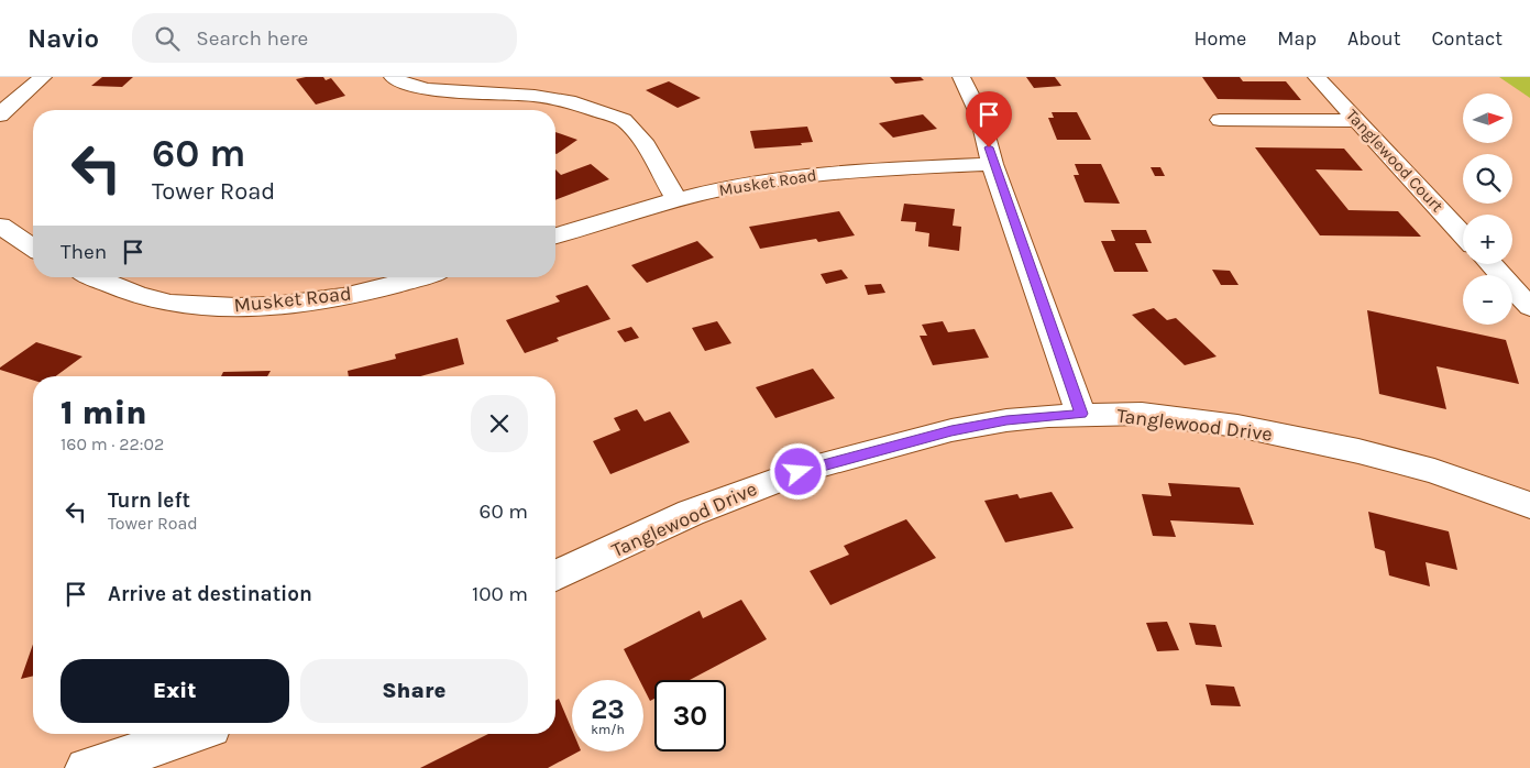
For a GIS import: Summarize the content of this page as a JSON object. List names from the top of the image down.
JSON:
{
  "streets": {
    "street": ["Tanglewood Court", "Musket Road", "Tanglewood Drive"]
  },
  "north": "right",
  "page": {
    "header": "Navio",
    "search": "Search here",
    "nav": [
      "Home",
      "Map",
      "About",
      "Contact"
    ],
    "map_buttons": ["+", "−"],
    "turn": ["60 m", "Tower Road"],
    "then": "Then",
    "heading": ["1 min", "160 m · 22:02"],
    "list": [
      {
        "name": "Turn left",
        "note": "Tower Road",
        "value": "60 m"
      },
      {
        "name": "Arrive at destination",
        "value": "100 m"
      }
    ],
    "buttons": ["Exit", "Share"],
    "speed": "23 km/h",
    "limit": "30"
  }
}
